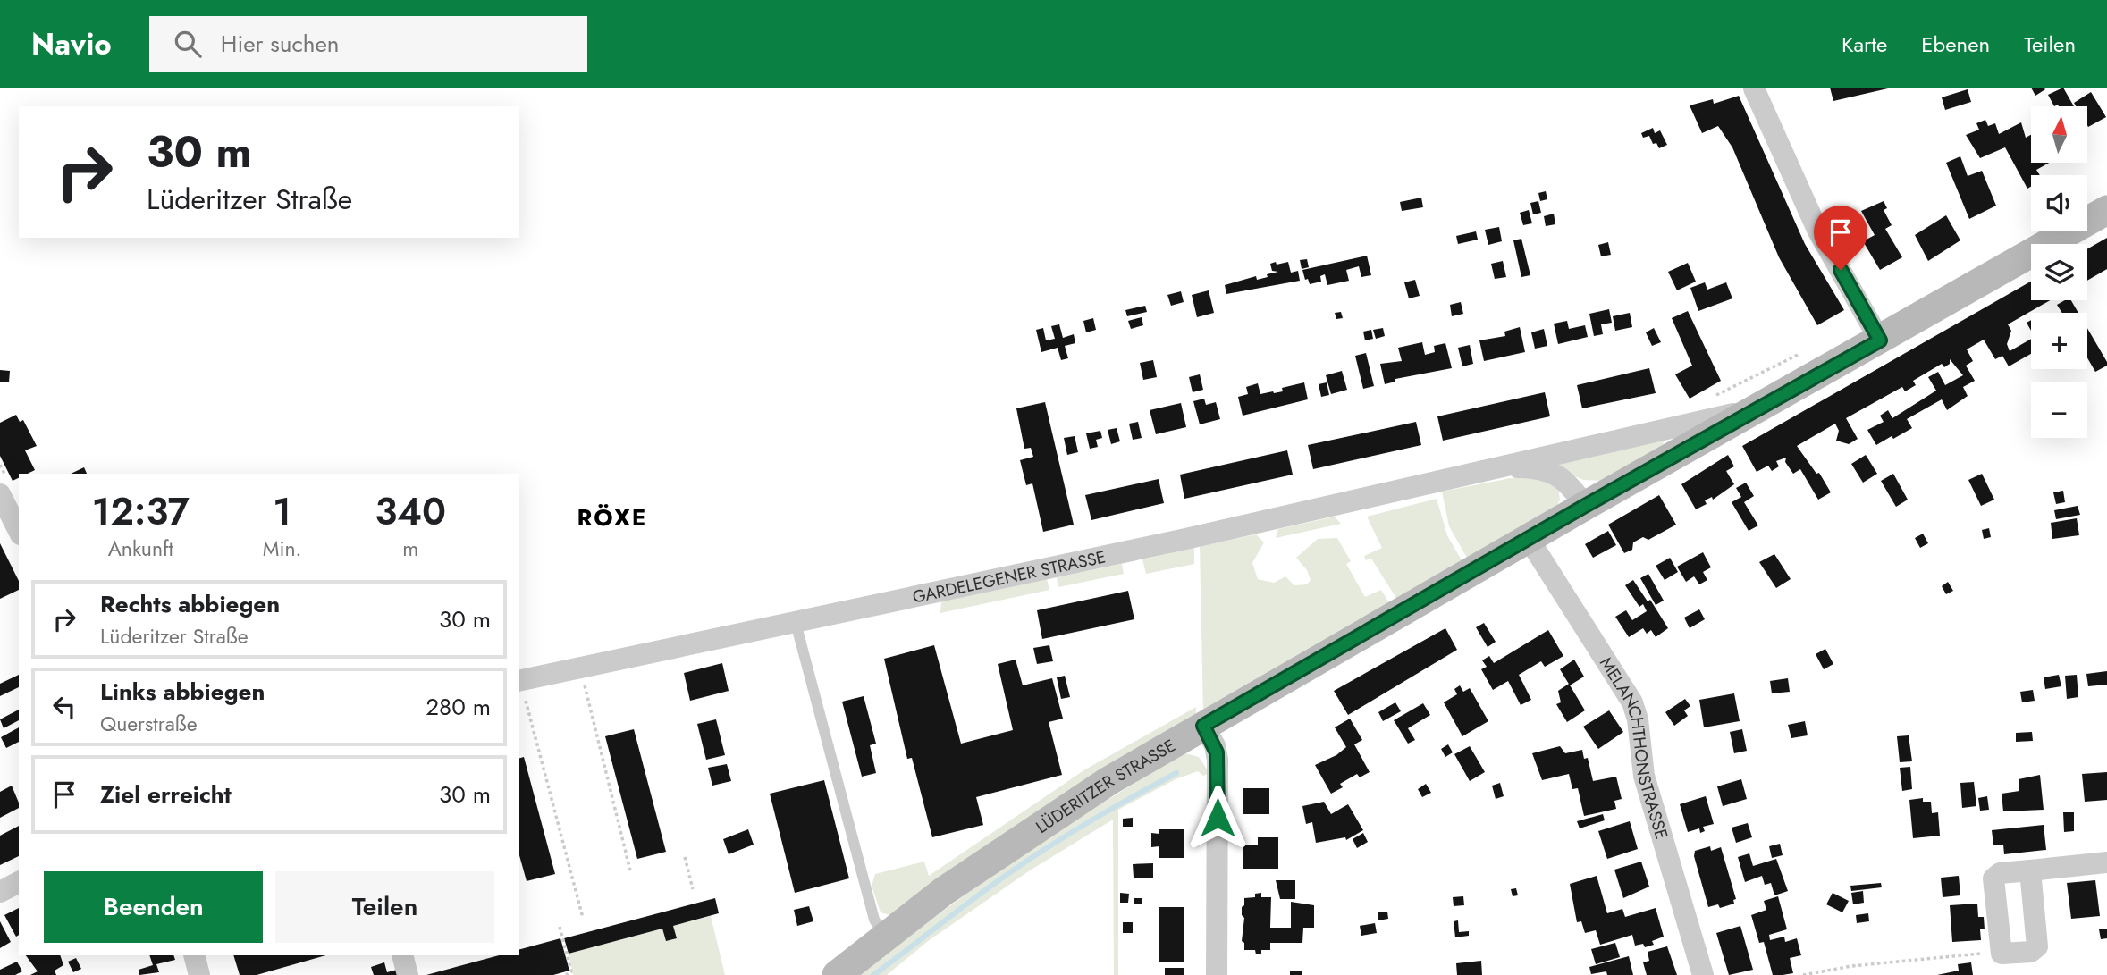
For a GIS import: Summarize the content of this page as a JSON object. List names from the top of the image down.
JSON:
{
  "streets": {
    "main road": ["LÜDERITZER STRASSE"],
    "street": ["GARDELEGENER STRASSE", "MELANCHTHONSTRASSE"]
  },
  "crossings": [
    ["GARDELEGENER STRASSE", "LÜDERITZER STRASSE"],
    ["MELANCHTHONSTRASSE", "LÜDERITZER STRASSE"]
  ],
  "districts": ["RÖXE"],
  "north": "top",
  "page": {
    "header": "Navio",
    "search": "Hier suchen",
    "nav": ["Karte", "Ebenen", "Teilen"],
    "map_buttons": ["+", "−"],
    "turn": ["30 m", "Lüderitzer Straße"],
    "eta": [
      "12:37",
      "Ankunft",
      "1",
      "Min.",
      "340",
      "m"
    ],
    "list": [
      {
        "name": "Rechts abbiegen",
        "note": "Lüderitzer Straße",
        "value": "30 m"
      },
      {
        "name": "Links abbiegen",
        "note": "Querstraße",
        "value": "280 m"
      },
      {
        "name": "Ziel erreicht",
        "value": "30 m"
      }
    ],
    "buttons": ["Beenden", "Teilen"]
  }
}
